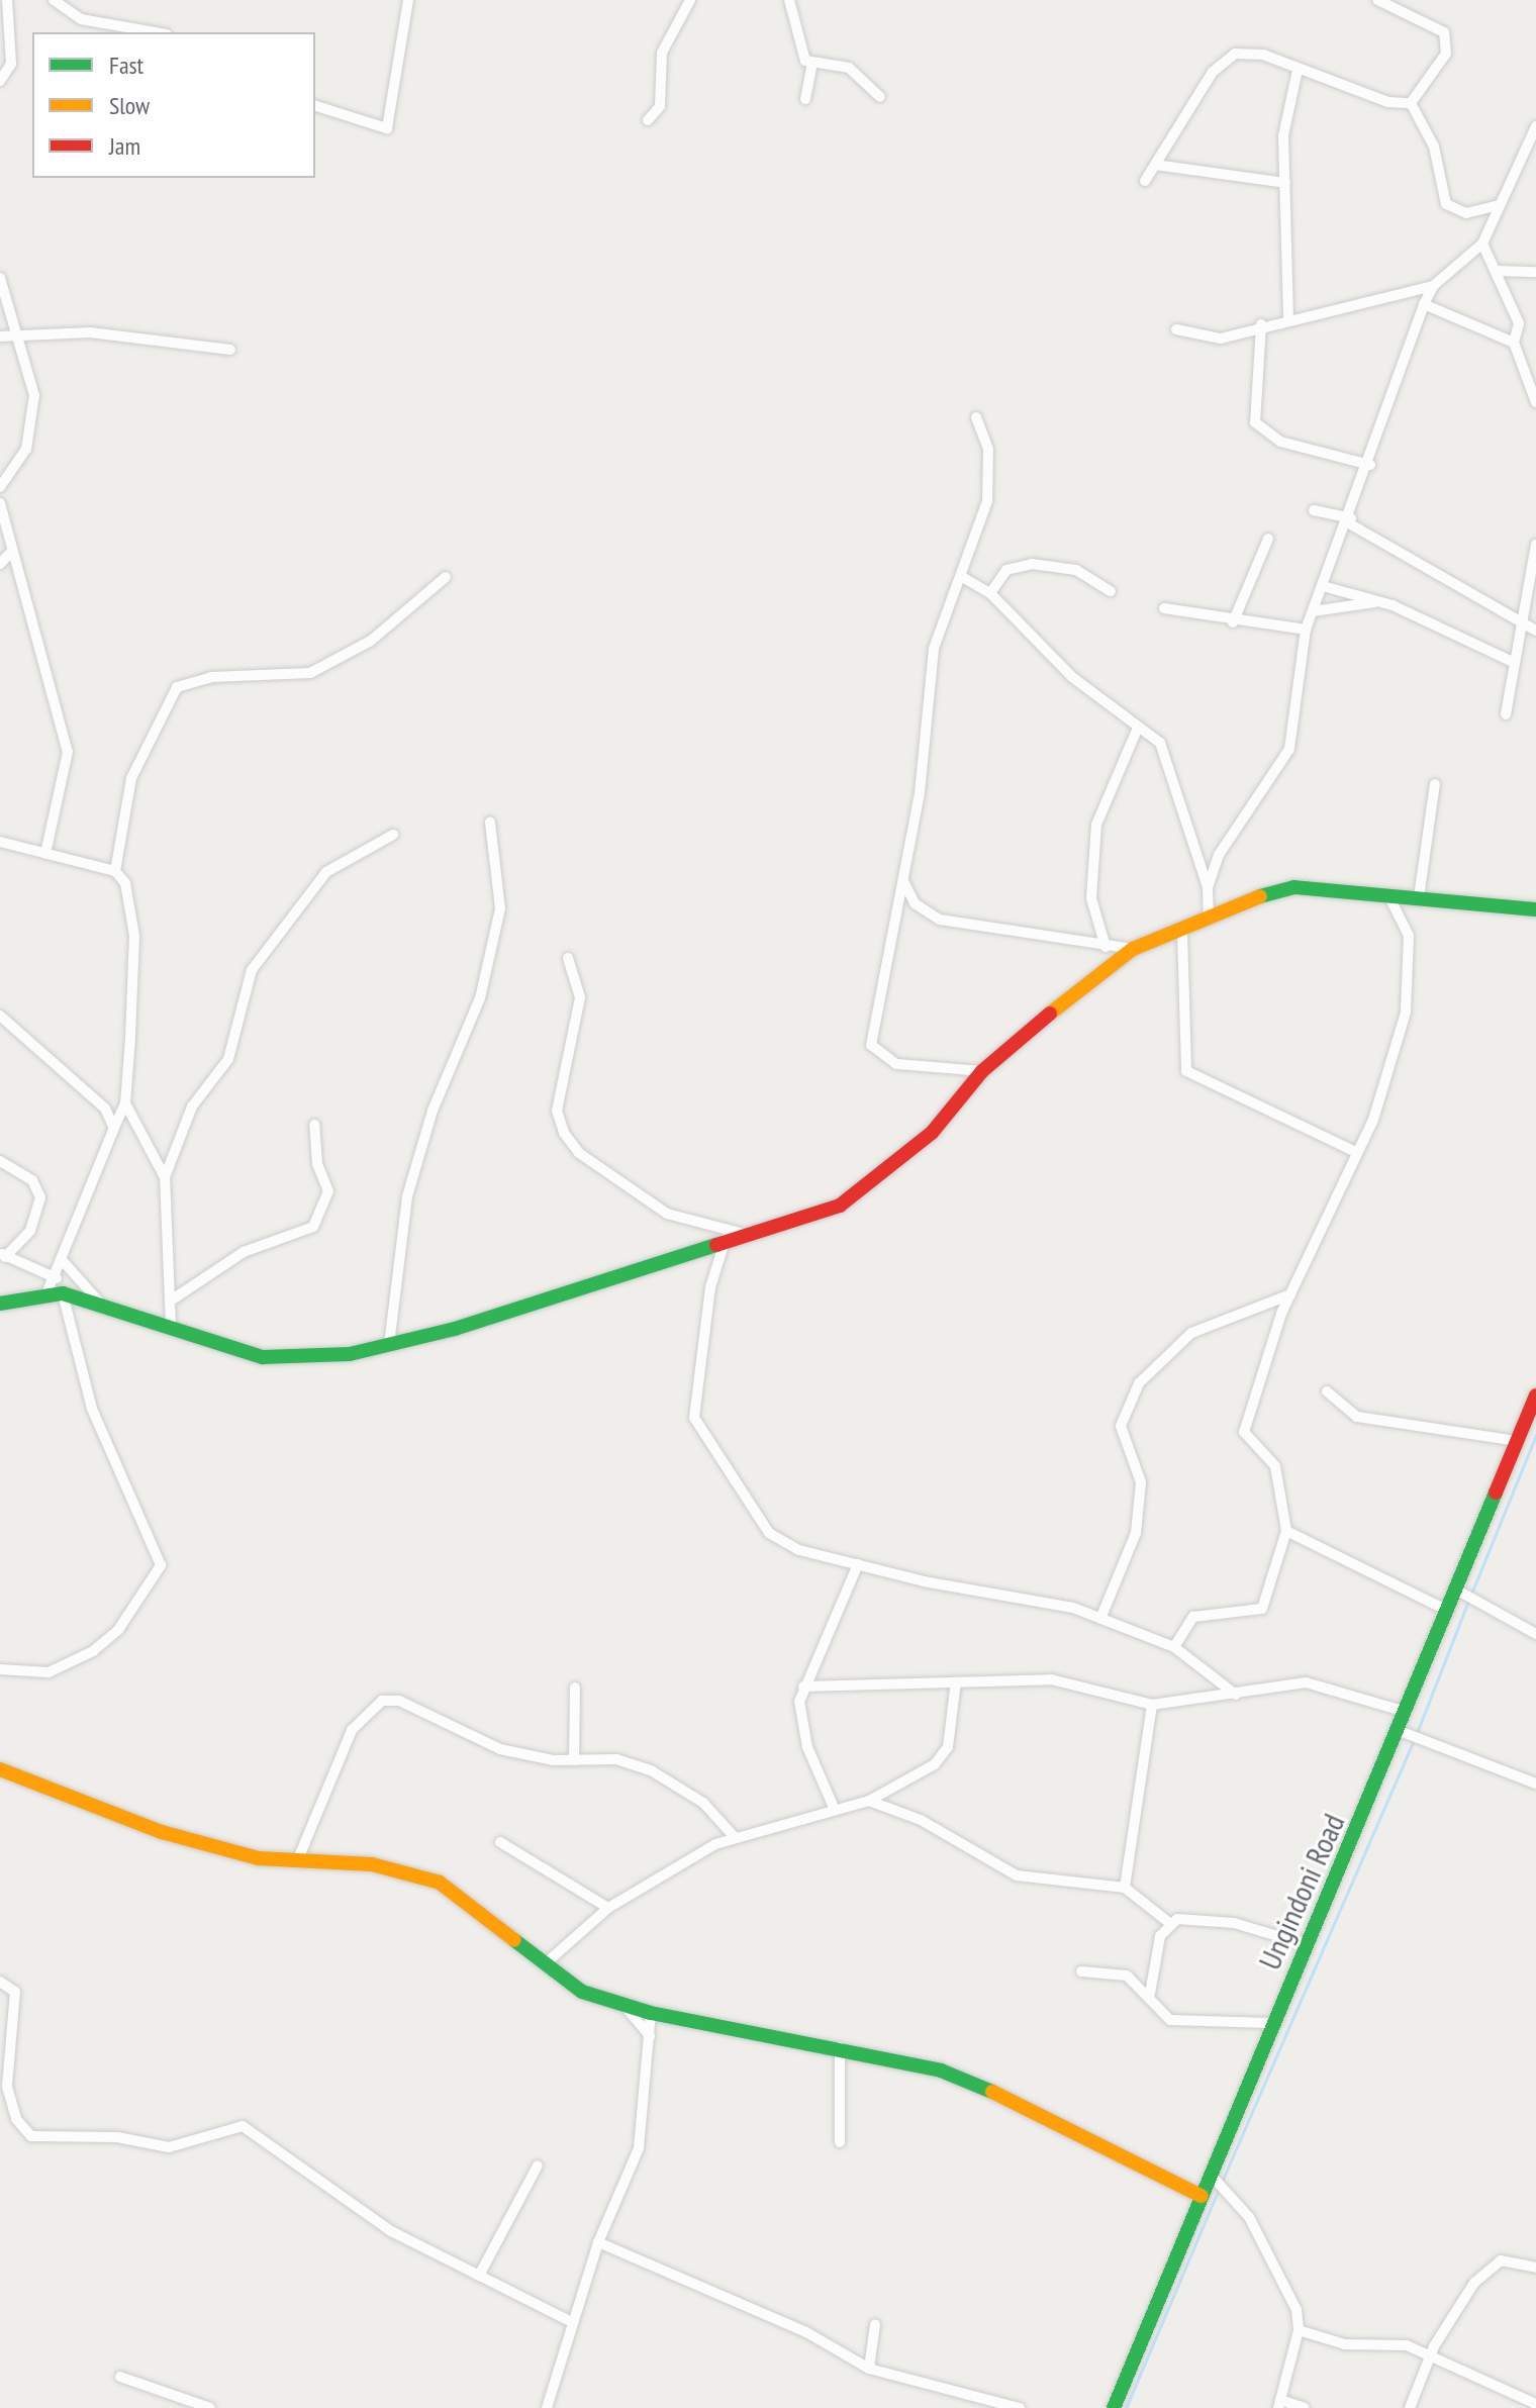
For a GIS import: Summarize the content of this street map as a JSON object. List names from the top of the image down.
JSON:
{
  "streets": {
    "street": ["Ungindoni Road"]
  },
  "legend": ["Fast", "Slow", "Jam"]
}
